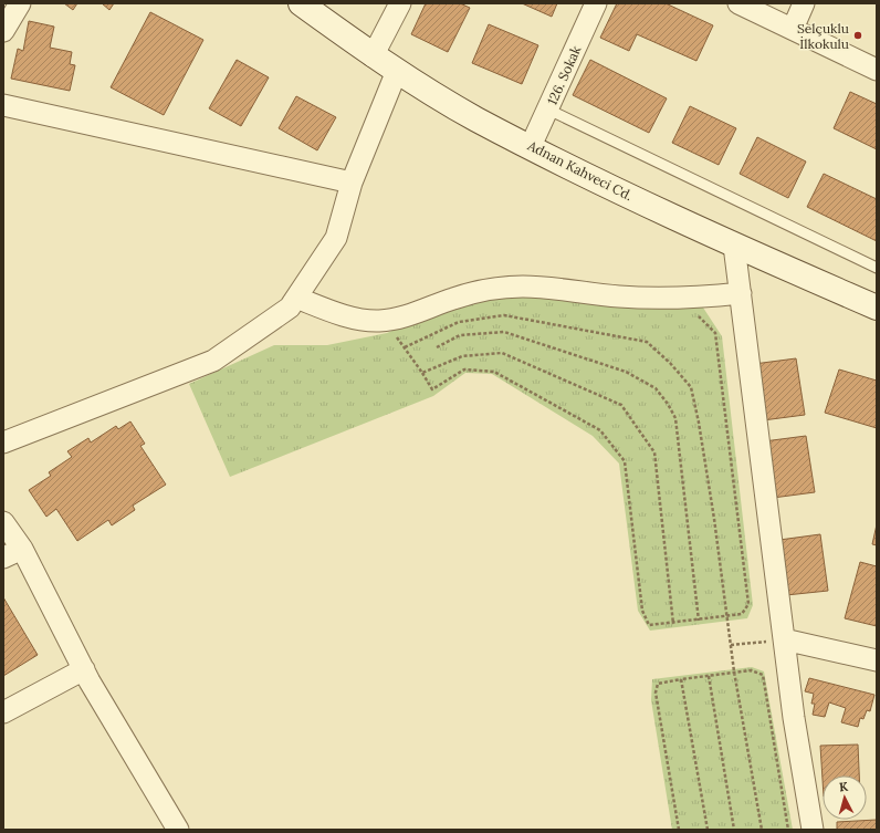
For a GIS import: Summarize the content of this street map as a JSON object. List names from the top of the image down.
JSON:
{
  "streets": {
    "street": ["126. Sokak", "Adnan Kahveci Cd."]
  },
  "crossings": [
    ["126. Sokak", "Adnan Kahveci Cd."]
  ],
  "places": ["Selçuklu İlkokulu"],
  "north": "top"
}
